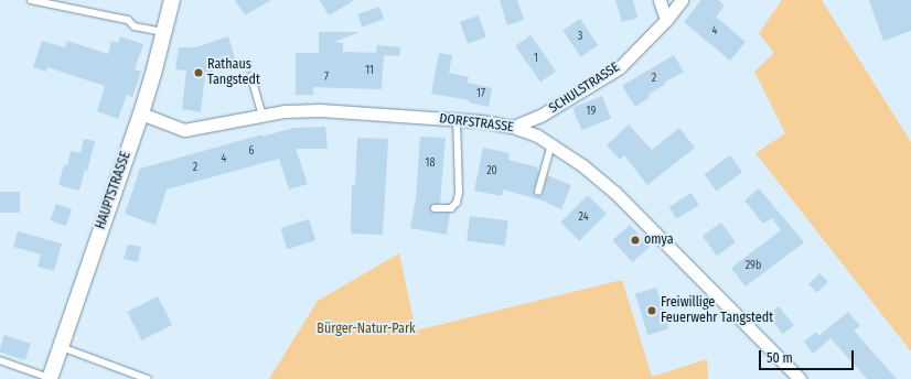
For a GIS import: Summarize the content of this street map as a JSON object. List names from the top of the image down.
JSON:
{
  "streets": {
    "street": ["SCHULSTRASSE", "DORFSTRASSE", "HAUPTSTRASSE"]
  },
  "crossings": [
    ["SCHULSTRASSE", "DORFSTRASSE"],
    ["DORFSTRASSE", "HAUPTSTRASSE"]
  ],
  "parks": ["Bürger-Natur-Park"],
  "places": ["Rathaus Tangstedt", "omya", "Freiwillige Feuerwehr Tangstedt"],
  "house_numbers": [
    "4",
    "3",
    "1",
    "11",
    "7",
    "2",
    "17",
    "19",
    "6",
    "4",
    "18",
    "2",
    "20",
    "24",
    "29b"
  ],
  "scale_bar": "50 m"
}
